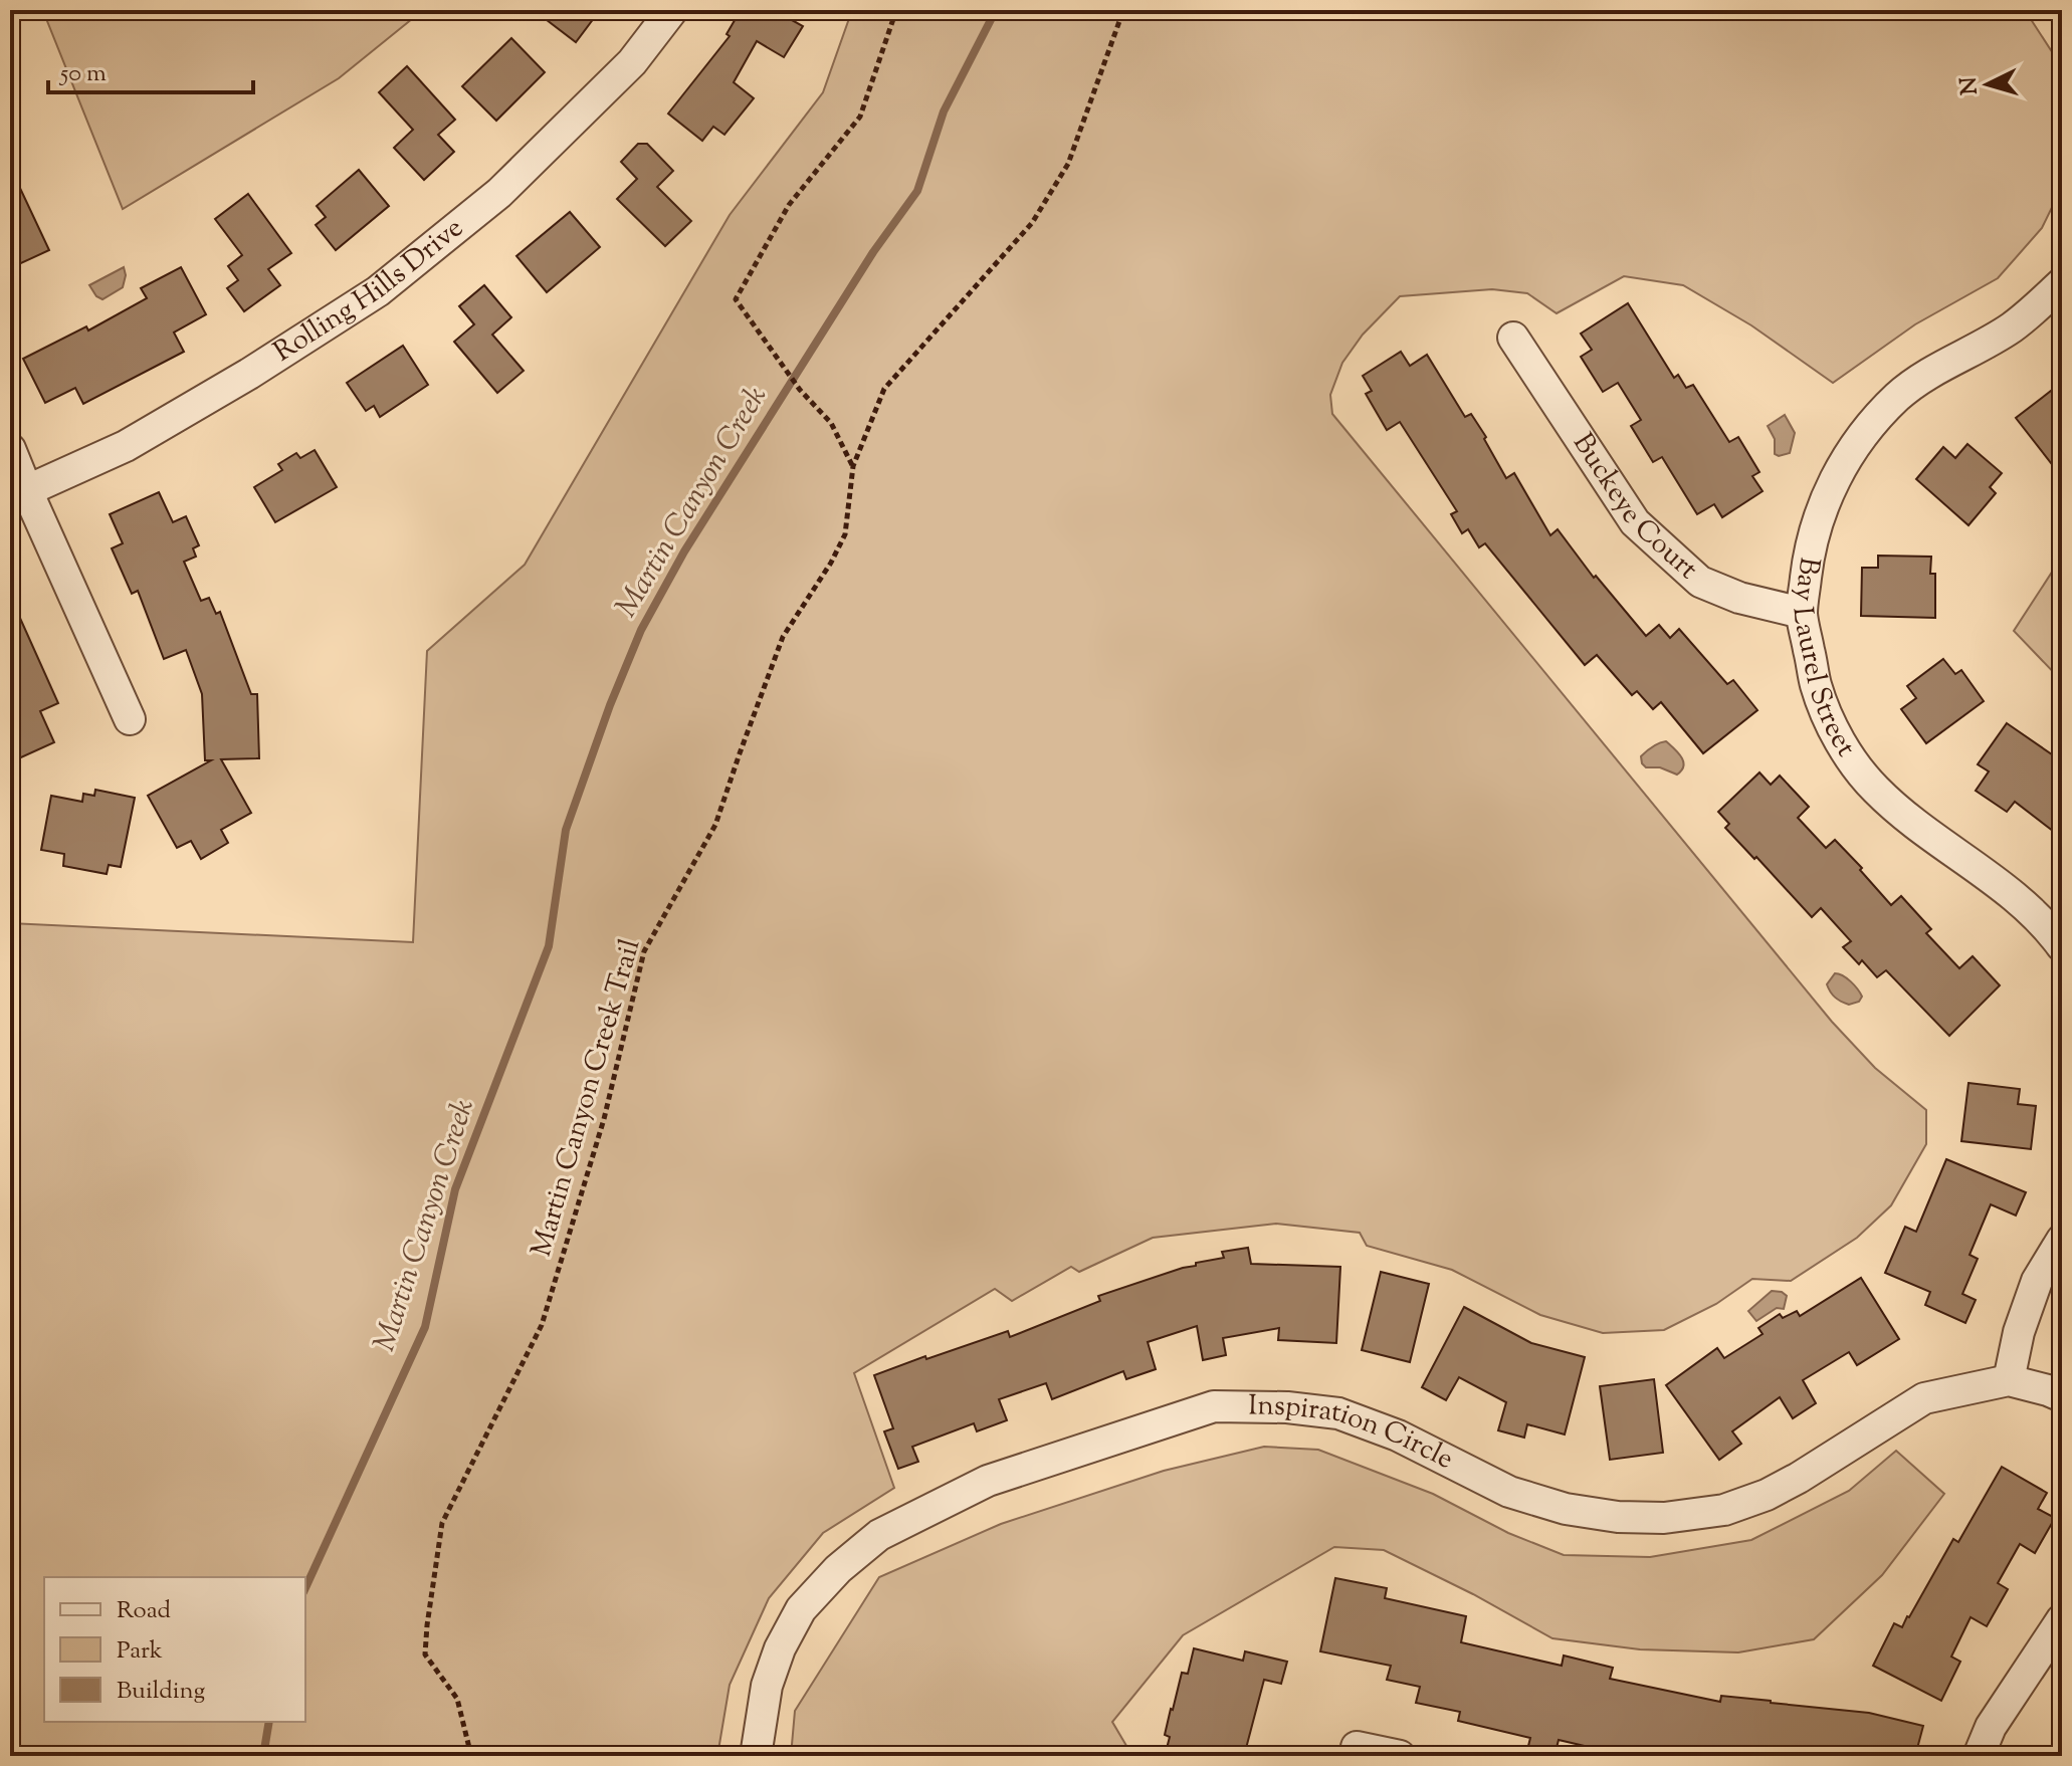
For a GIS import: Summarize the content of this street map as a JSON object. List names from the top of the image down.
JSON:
{
  "streets": {
    "street": [
      "Rolling Hills Drive",
      "Buckeye Court",
      "Bay Laurel Street",
      "Inspiration Circle"
    ],
    "path": ["Martin Canyon Creek Trail"]
  },
  "crossings": [
    ["Buckeye Court", "Bay Laurel Street"]
  ],
  "water": ["Martin Canyon Creek"],
  "legend": ["Road", "Park", "Building"],
  "scale_bar": "50 m",
  "north": "left"
}
